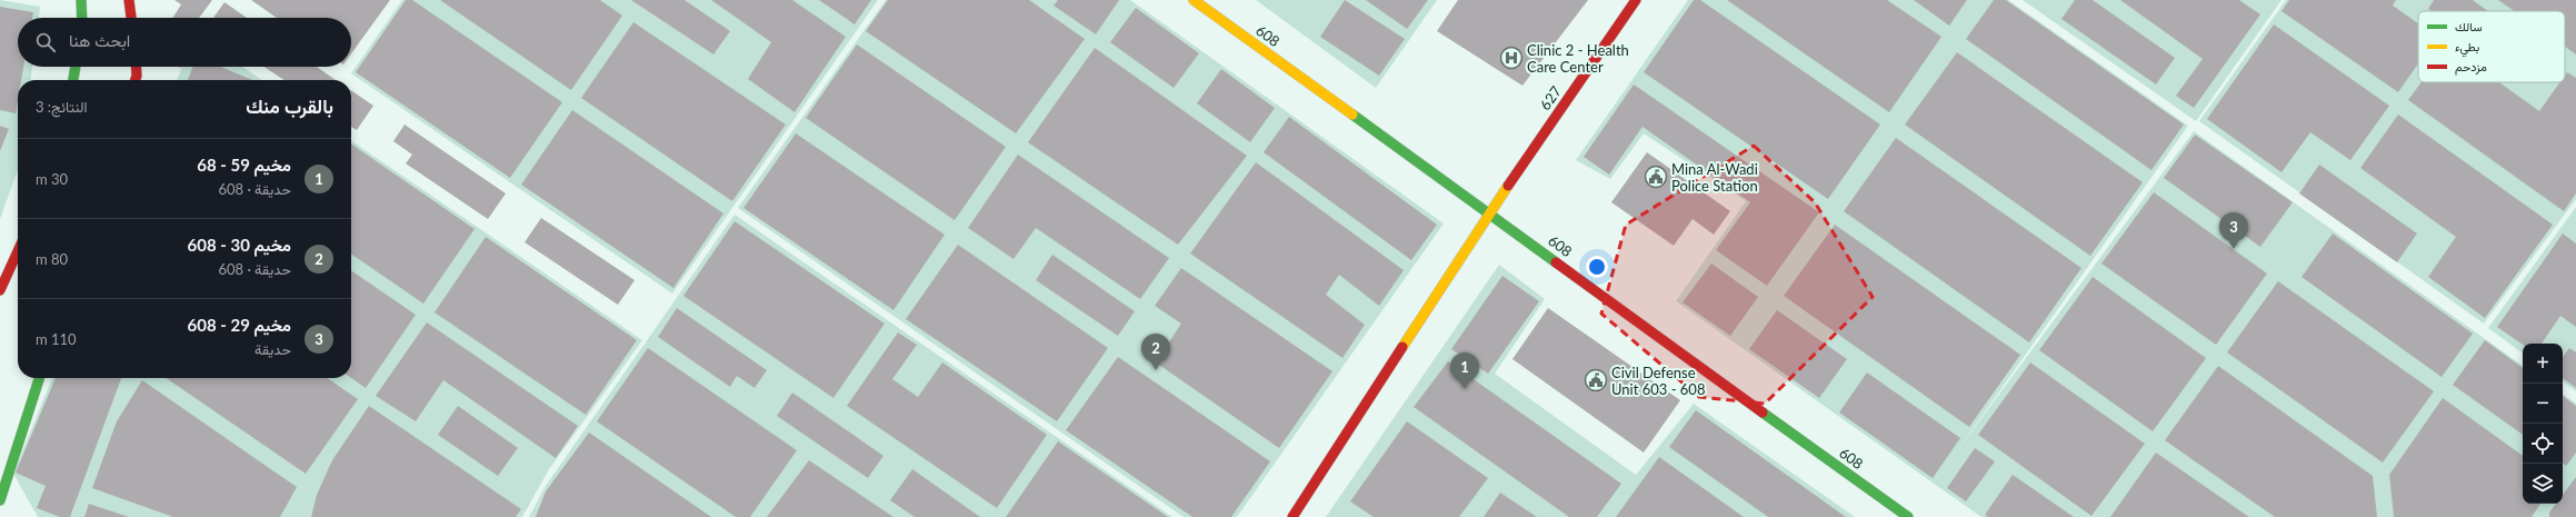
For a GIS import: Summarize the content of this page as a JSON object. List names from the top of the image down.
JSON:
{
  "streets": {
    "street": ["608", "627"]
  },
  "crossings": [
    ["608", "627"]
  ],
  "places": {
    "hospital": ["Clinic 2 - Health Care Center"],
    "public building": ["Mina Al-Wadi Police Station", "Civil Defense Unit 603 - 608"]
  },
  "legend": ["سالك", "بطيء", "مزدحم"],
  "page": {
    "search": "ابحث هنا",
    "heading": ["بالقرب منك", "النتائج: 3"],
    "list": [
      {
        "mark": "1",
        "name": "مخيم 59 - 68",
        "note": "حديقة · 608",
        "value": "30 m"
      },
      {
        "mark": "2",
        "name": "مخيم 30 - 608",
        "note": "حديقة · 608",
        "value": "80 m"
      },
      {
        "mark": "3",
        "name": "مخيم 29 - 608",
        "note": "حديقة",
        "value": "110 m"
      }
    ],
    "pins": ["3", "2", "1"],
    "map_buttons": ["+", "−"]
  }
}
